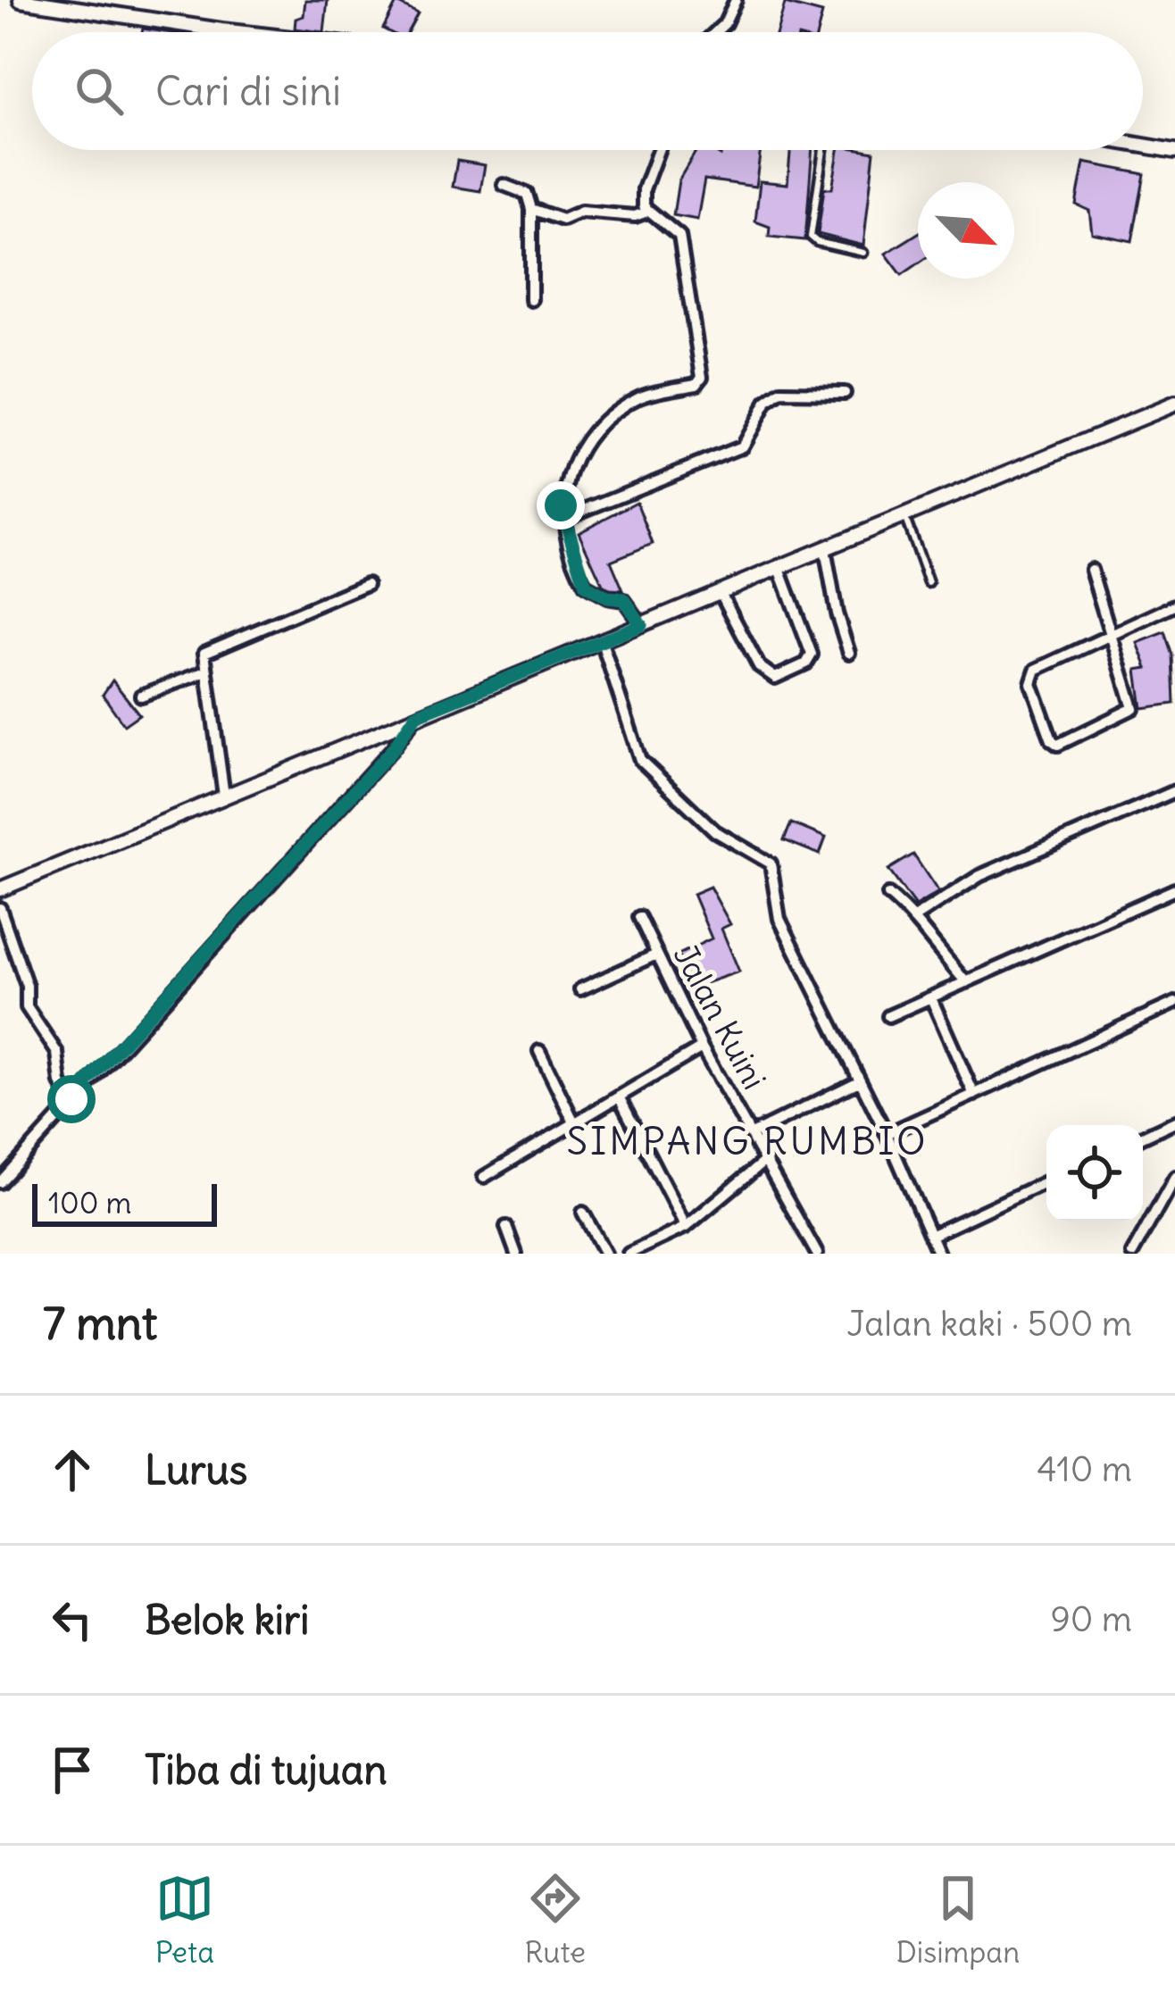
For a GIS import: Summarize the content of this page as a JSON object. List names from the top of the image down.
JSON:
{
  "streets": {
    "street": ["Jalan Kuini"]
  },
  "districts": ["SIMPANG RUMBIO"],
  "scale_bar": "100 m",
  "north": "bottom right",
  "page": {
    "search": "Cari di sini",
    "scale": "100 m",
    "heading": ["7 mnt", "Jalan kaki · 500 m"],
    "list": [
      ["Lurus", "410 m"],
      ["Belok kiri", "90 m"],
      "Tiba di tujuan"
    ],
    "nav": ["Peta", "Rute", "Disimpan"]
  }
}
